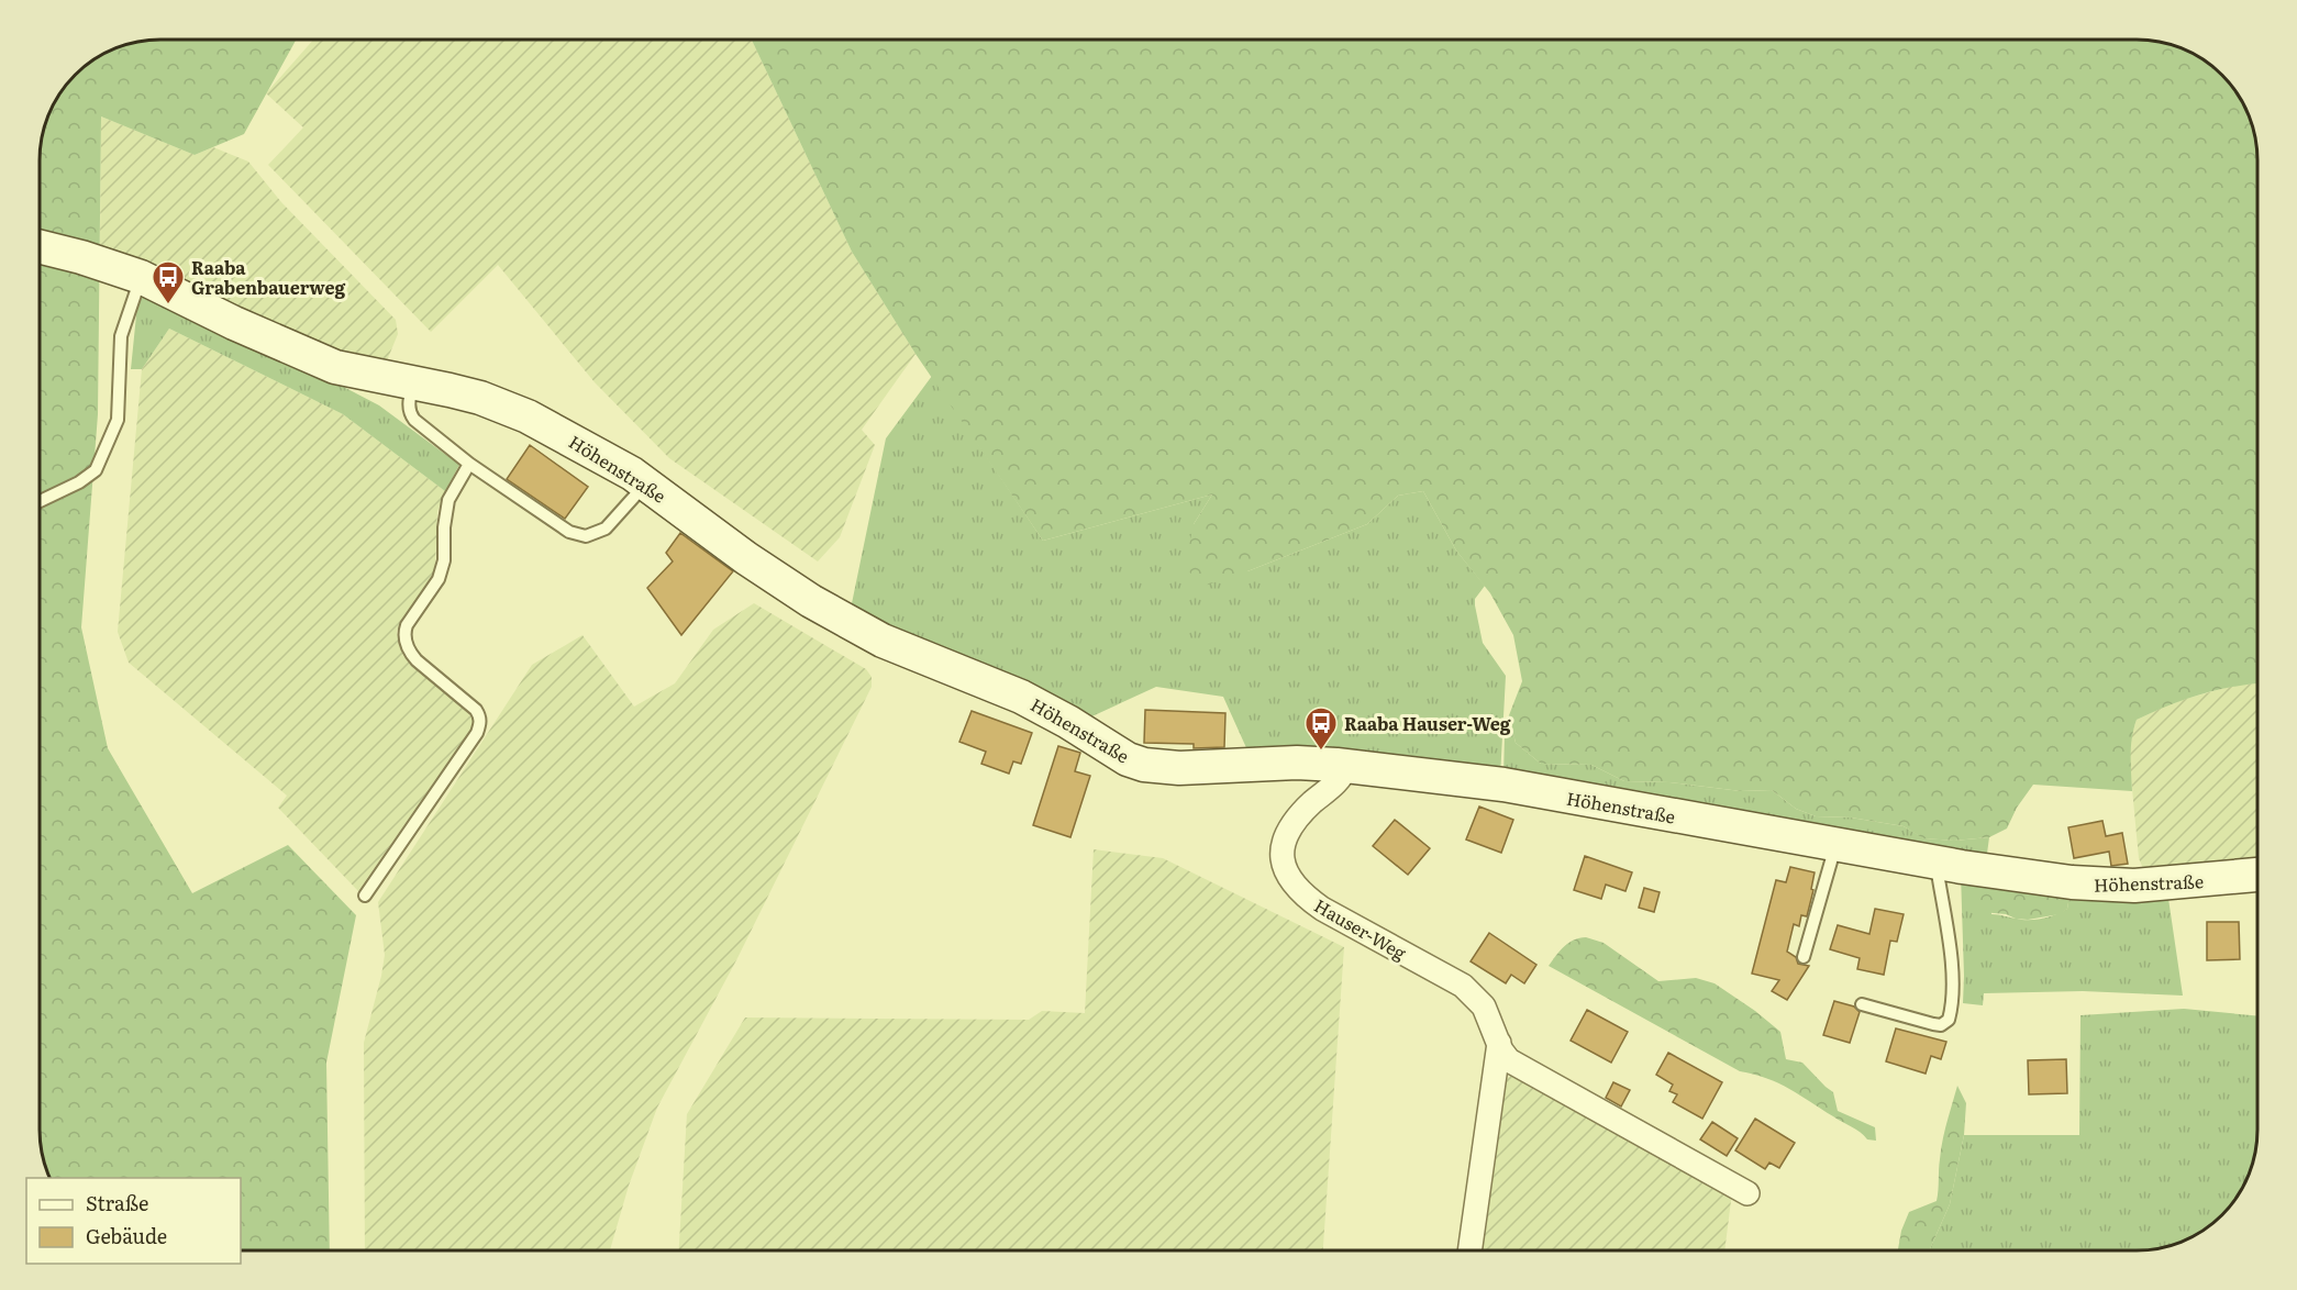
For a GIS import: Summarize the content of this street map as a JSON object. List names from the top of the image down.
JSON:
{
  "streets": {
    "street": ["Höhenstraße", "Hauser-Weg"]
  },
  "crossings": [
    ["Höhenstraße", "Hauser-Weg"]
  ],
  "places": {
    "bus stop": ["Raaba Grabenbauerweg", "Raaba Hauser-Weg"]
  },
  "legend": ["Straße", "Gebäude"]
}
